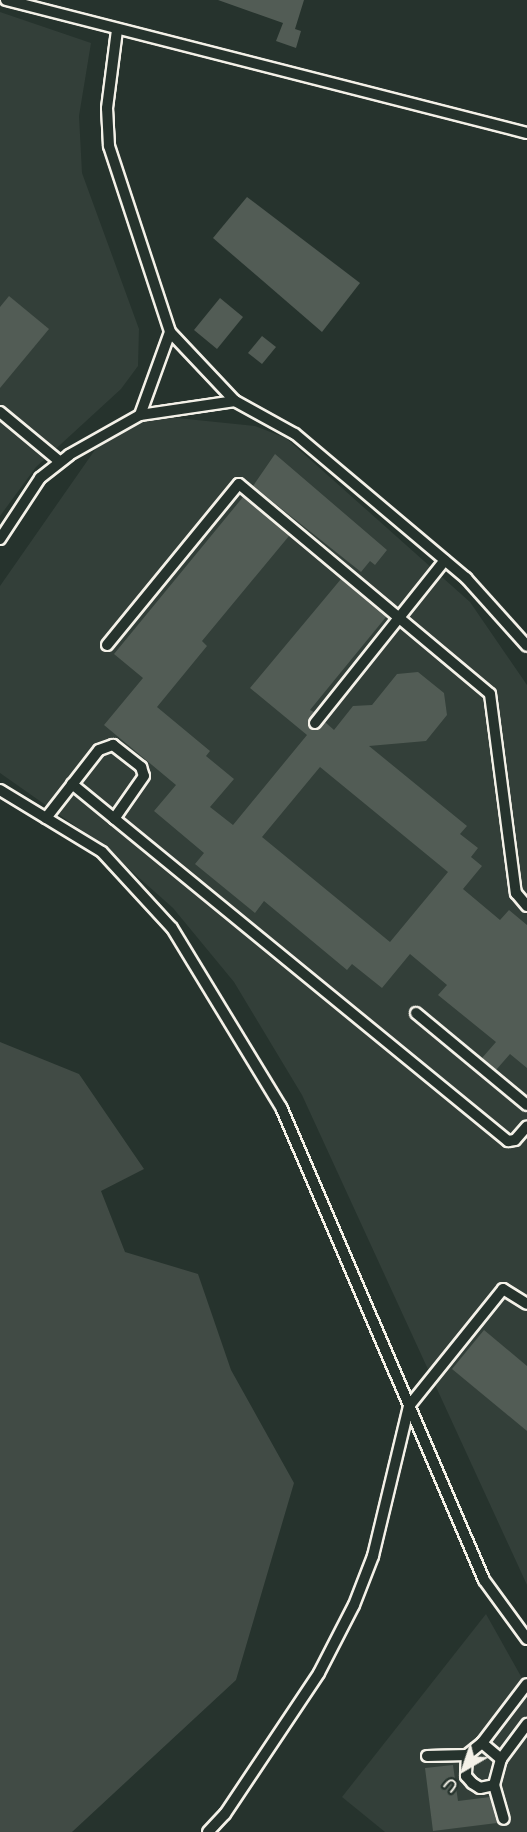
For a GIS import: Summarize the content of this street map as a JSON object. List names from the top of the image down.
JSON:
{
  "north": "bottom left"
}
